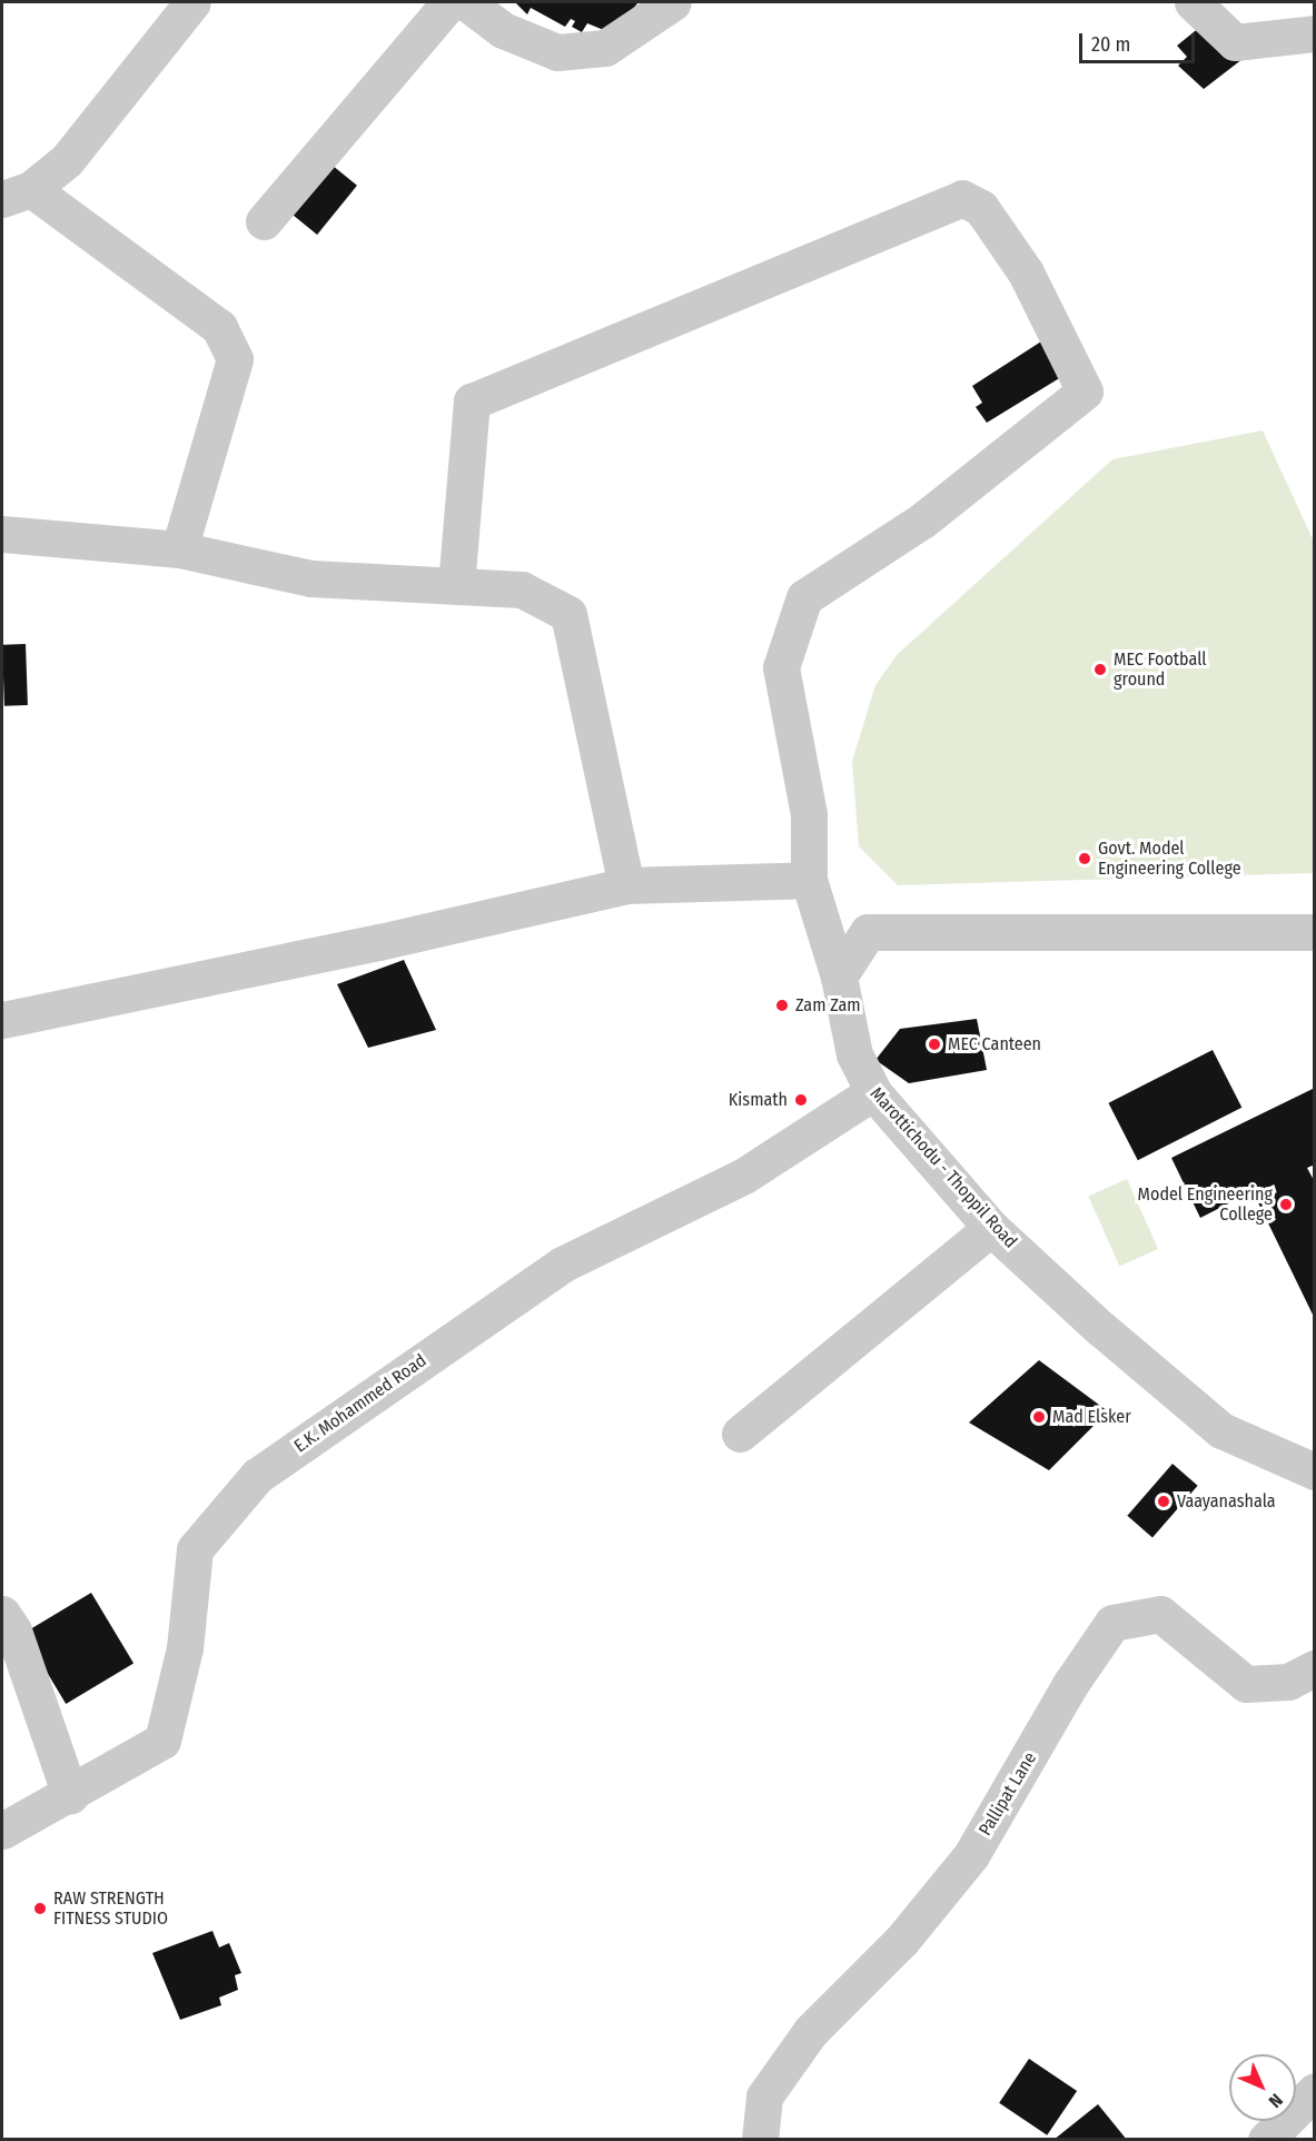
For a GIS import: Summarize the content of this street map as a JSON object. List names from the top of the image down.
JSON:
{
  "streets": {
    "street": ["Marottichodu - Thoppil Road", "E.K. Mohammed Road", "Pallipat Lane"]
  },
  "crossings": [
    ["Marottichodu - Thoppil Road", "E.K. Mohammed Road"]
  ],
  "places": [
    "MEC Football ground",
    "Govt. Model Engineering College",
    "Zam Zam",
    "MEC Canteen",
    "Kismath",
    "Model Engineering College",
    "Mad Elsker",
    "Vaayanashala",
    "RAW STRENGTH FITNESS STUDIO"
  ],
  "scale_bar": "20 m",
  "north": "bottom right"
}
